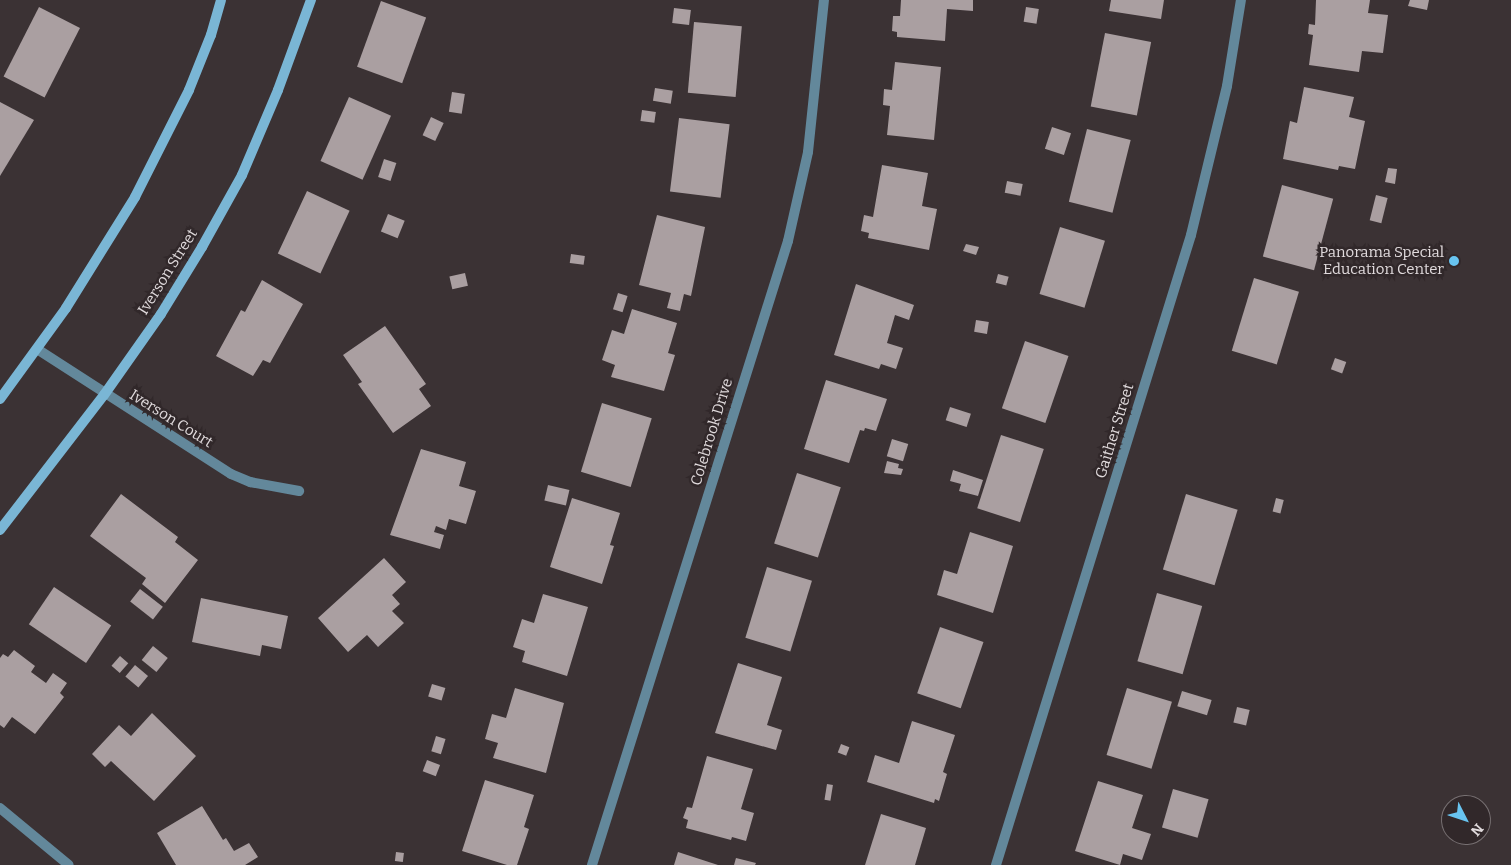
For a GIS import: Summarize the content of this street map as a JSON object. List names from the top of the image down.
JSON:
{
  "streets": {
    "main road": ["Iverson Street"],
    "street": ["Iverson Court", "Gaither Street", "Colebrook Drive"]
  },
  "crossings": [
    ["Iverson Street", "Iverson Court"]
  ],
  "places": ["Panorama Special Education Center"],
  "north": "bottom right"
}
